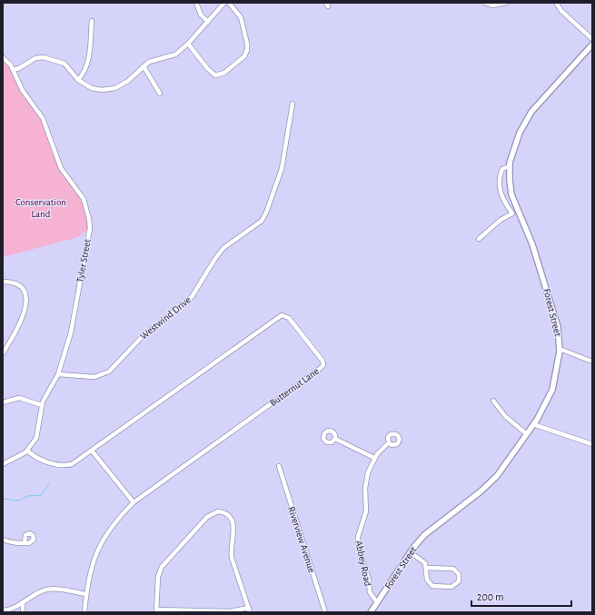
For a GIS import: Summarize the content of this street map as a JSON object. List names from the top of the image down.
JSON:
{
  "streets": {
    "street": [
      "Tyler Street",
      "Forest Street",
      "Westwind Drive",
      "Butternut Lane",
      "Riverview Avenue",
      "Abbey Road"
    ]
  },
  "crossings": [
    ["Tyler Street", "Westwind Drive"],
    ["Tyler Street", "Butternut Lane"],
    ["Forest Street", "Abbey Road"]
  ],
  "parks": ["Conservation Land"],
  "scale_bar": "200 m"
}
